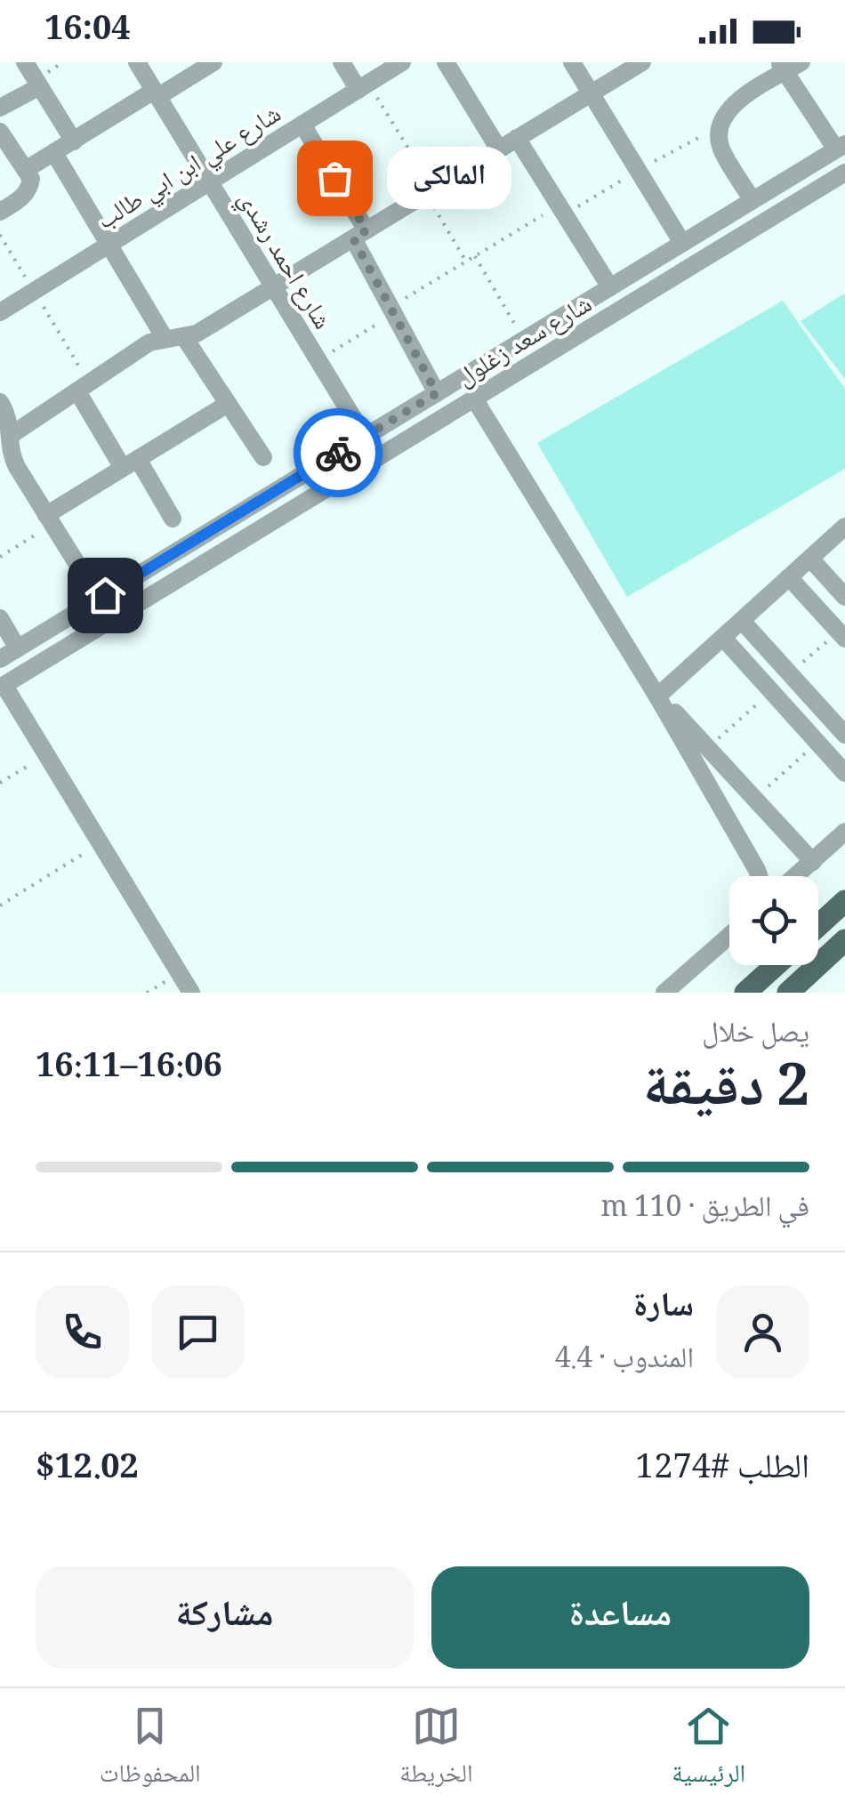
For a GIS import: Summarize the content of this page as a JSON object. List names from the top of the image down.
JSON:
{
  "streets": {
    "street": ["شارع علي ابن ابي طالب", "شارع احمد رشدي", "شارع سعد زغلول"]
  },
  "crossings": [
    ["شارع علي ابن ابي طالب", "شارع احمد رشدي"],
    ["شارع احمد رشدي", "شارع سعد زغلول"]
  ],
  "places": ["المالكى"],
  "page": {
    "status": "16:04",
    "bubble": "المالكى",
    "heading": ["2 دقيقة", "يصل خلال", "16:06–16:11"],
    "panel": [
      "سارة",
      "المندوب · 4.4",
      "الطلب #1274",
      "$12.02"
    ],
    "bar": "في الطريق · 110 m",
    "buttons": ["مساعدة", "مشاركة"],
    "tabs": ["الرئيسية", "الخريطة", "المحفوظات"]
  }
}
